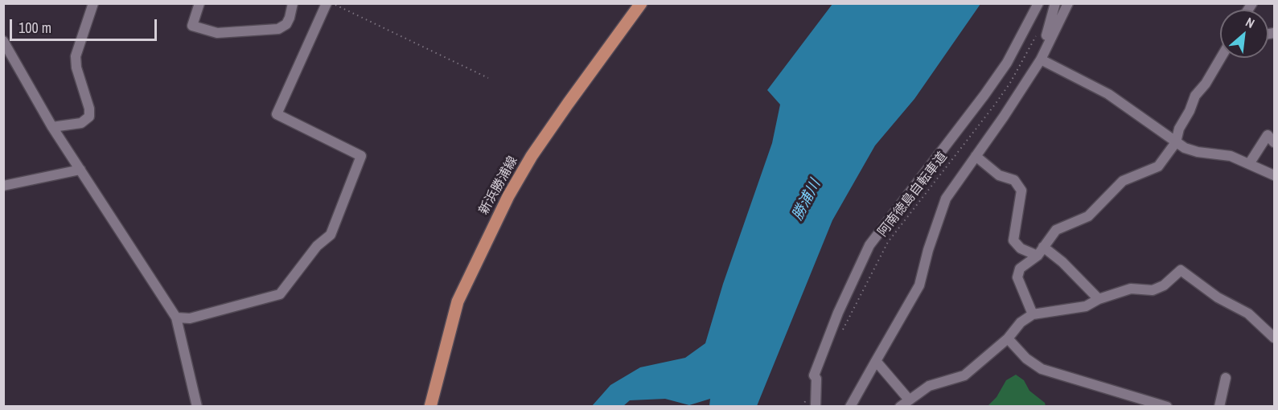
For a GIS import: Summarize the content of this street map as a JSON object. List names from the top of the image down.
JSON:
{
  "streets": {
    "main road": ["新浜勝浦線"],
    "path": ["阿南徳島自転車道"]
  },
  "water": ["勝浦川"],
  "scale_bar": "100 m",
  "north": "top right"
}
